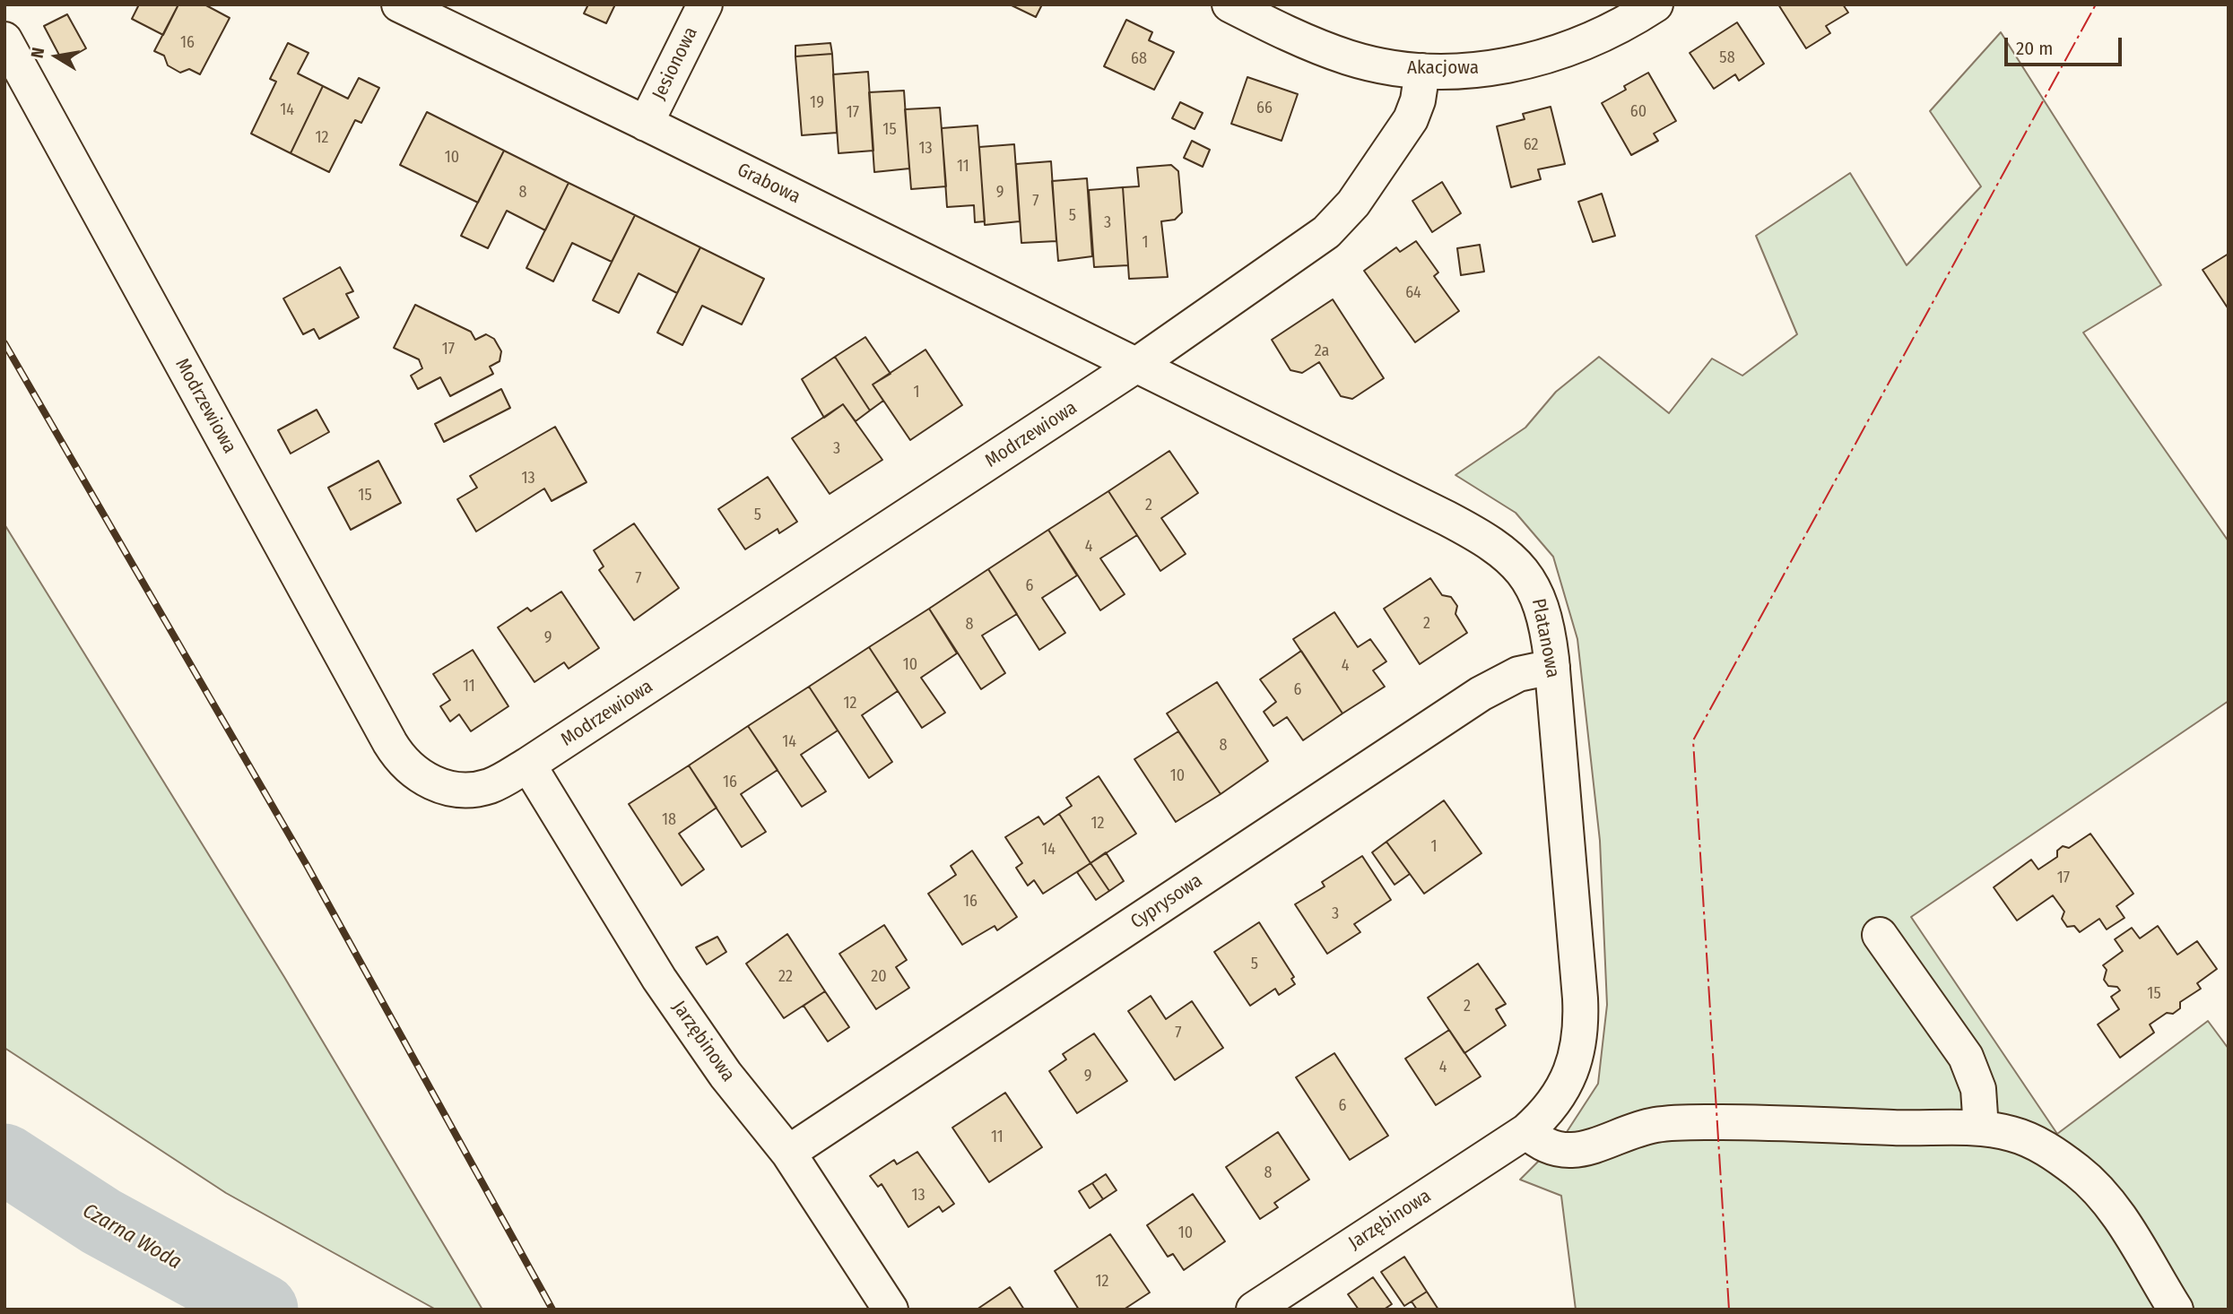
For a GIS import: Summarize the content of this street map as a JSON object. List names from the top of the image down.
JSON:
{
  "streets": {
    "street": [
      "Jesionowa",
      "Akacjowa",
      "Grabowa",
      "Modrzewiowa",
      "Platanowa",
      "Cyprysowa",
      "Jarzębinowa"
    ]
  },
  "crossings": [
    ["Jesionowa", "Grabowa"],
    ["Akacjowa", "Modrzewiowa"],
    ["Grabowa", "Modrzewiowa"],
    ["Grabowa", "Platanowa"],
    ["Modrzewiowa", "Platanowa"],
    ["Modrzewiowa", "Jarzębinowa"],
    ["Platanowa", "Cyprysowa"],
    ["Platanowa", "Jarzębinowa"],
    ["Cyprysowa", "Jarzębinowa"]
  ],
  "water": ["Czarna Woda"],
  "house_numbers": [
    "16",
    "58",
    "68",
    "19",
    "66",
    "14",
    "60",
    "17",
    "15",
    "12",
    "62",
    "13",
    "10",
    "11",
    "8",
    "9",
    "7",
    "5",
    "3",
    "1",
    "64",
    "17",
    "2a",
    "1",
    "3",
    "13",
    "15",
    "2",
    "5",
    "4",
    "7",
    "6",
    "2",
    "8",
    "9",
    "10",
    "4",
    "11",
    "6",
    "12",
    "14",
    "8",
    "10",
    "16",
    "18",
    "12",
    "1",
    "14",
    "17",
    "16",
    "3",
    "5",
    "22",
    "20",
    "15",
    "2",
    "7",
    "4",
    "9",
    "6",
    "11",
    "8",
    "13",
    "10",
    "12"
  ],
  "scale_bar": "20 m",
  "north": "left"
}
